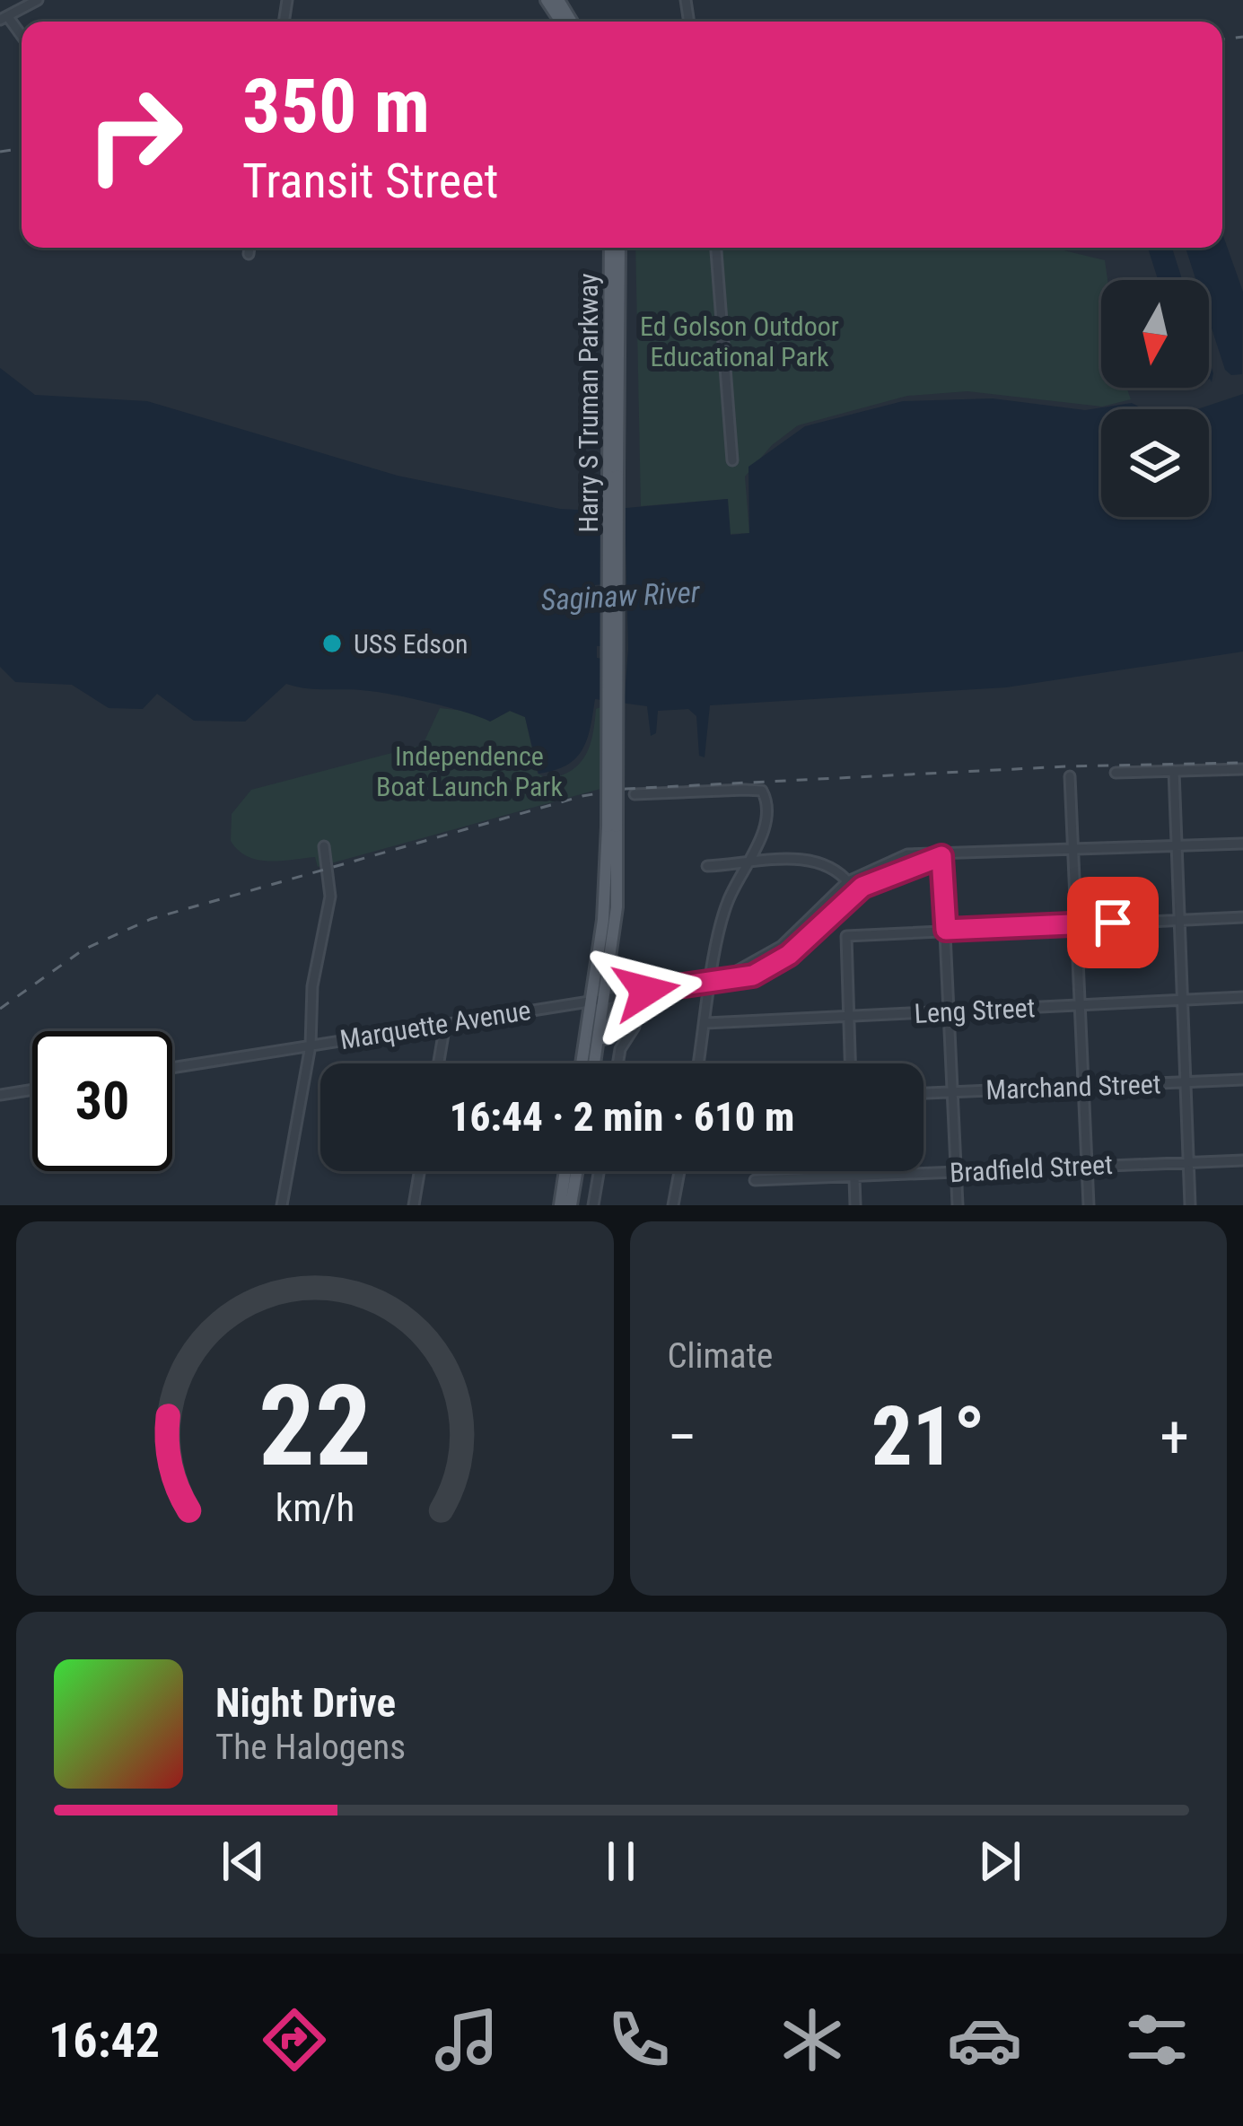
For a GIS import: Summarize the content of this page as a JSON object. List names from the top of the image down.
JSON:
{
  "streets": {
    "main road": ["Harry S Truman Parkway"],
    "street": [
      "Leng Street",
      "Marquette Avenue",
      "Marchand Street",
      "Bradfield Street"
    ]
  },
  "crossings": [
    ["Harry S Truman Parkway", "Marquette Avenue"]
  ],
  "water": ["Saginaw River"],
  "parks": ["Ed Golson Outdoor Educational Park", "Independence Boat Launch Park"],
  "places": ["USS Edson"],
  "north": "bottom",
  "page": {
    "turn": ["350 m", "Transit Street"],
    "limit": "30",
    "trip": "16:44 · 2 min · 610 m",
    "tile": "Climate",
    "heat": ["−", "21°", "+"],
    "song": ["Night Drive", "The Halogens"],
    "tabs": "16:42",
    "gauge": ["22", "km/h"]
  }
}
